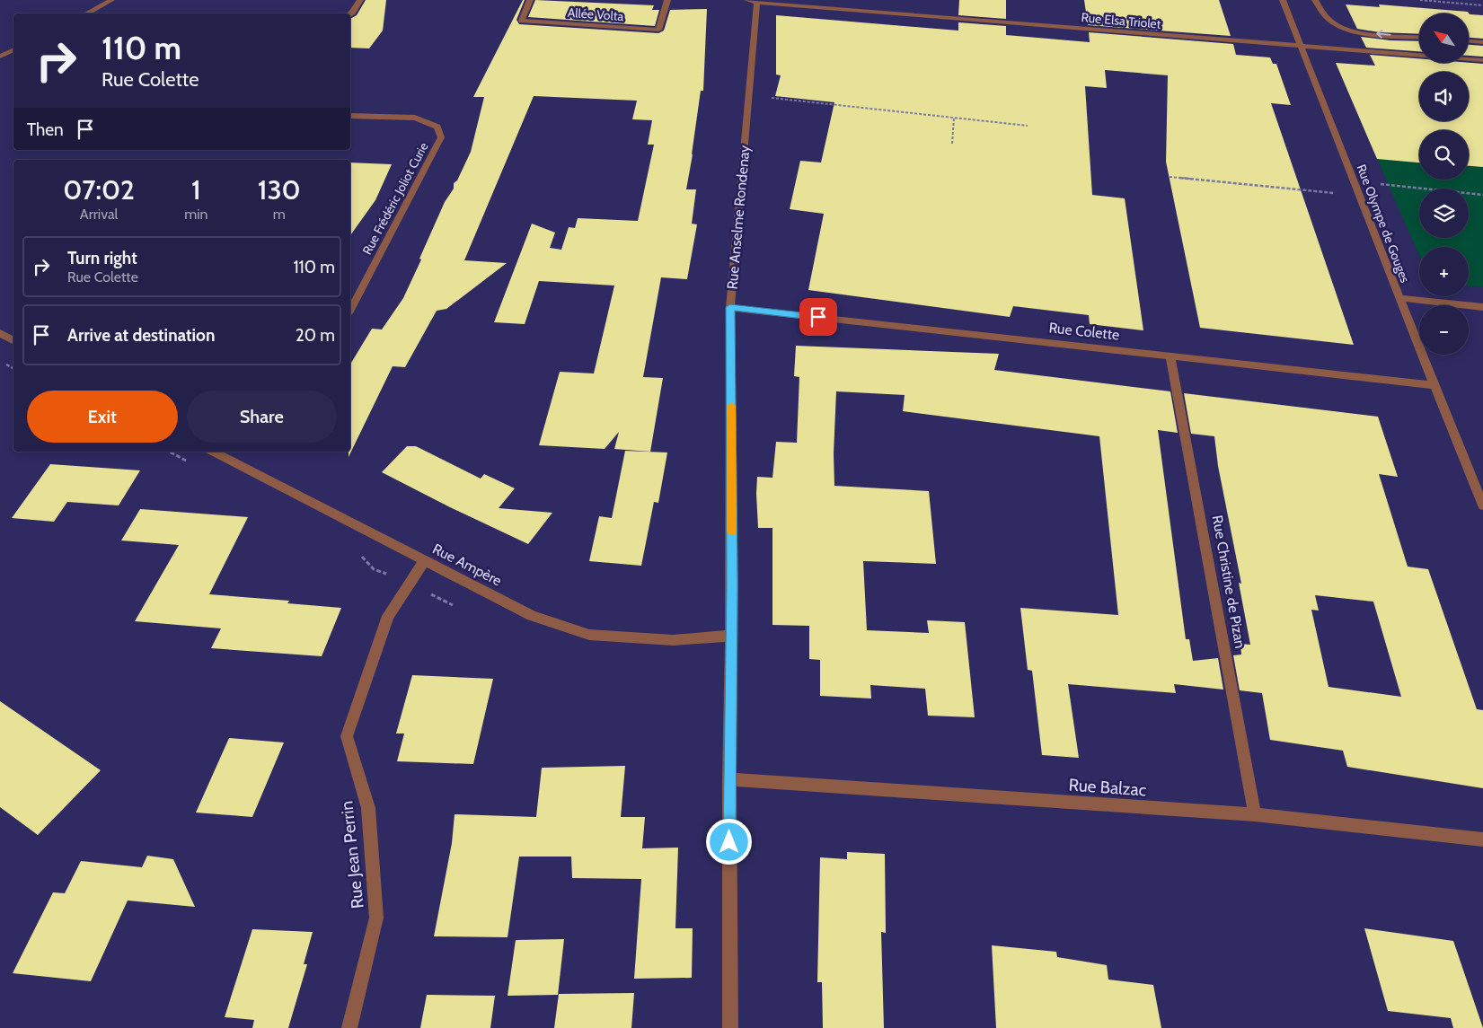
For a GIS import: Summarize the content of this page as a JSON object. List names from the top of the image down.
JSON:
{
  "streets": {
    "street": [
      "Allée Volta",
      "Rue Elsa Triolet",
      "Rue Frédéric Joliot Curie",
      "Rue Anselme Rondenay",
      "Rue Olympe de Gouges",
      "Rue Colette",
      "Rue Ampère",
      "Rue Christine de Pizan",
      "Rue Balzac",
      "Rue Jean Perrin"
    ]
  },
  "crossings": [
    ["Rue Elsa Triolet", "Rue Anselme Rondenay"],
    ["Rue Elsa Triolet", "Rue Olympe de Gouges"],
    ["Rue Anselme Rondenay", "Rue Colette"],
    ["Rue Anselme Rondenay", "Rue Ampère"],
    ["Rue Anselme Rondenay", "Rue Balzac"],
    ["Rue Olympe de Gouges", "Rue Colette"],
    ["Rue Colette", "Rue Christine de Pizan"],
    ["Rue Ampère", "Rue Jean Perrin"],
    ["Rue Christine de Pizan", "Rue Balzac"]
  ],
  "north": "top left",
  "page": {
    "map_buttons": ["+", "−"],
    "turn": ["110 m", "Rue Colette"],
    "then": "Then",
    "eta": [
      "07:02",
      "Arrival",
      "1",
      "min",
      "130",
      "m"
    ],
    "list": [
      {
        "name": "Turn right",
        "note": "Rue Colette",
        "value": "110 m"
      },
      {
        "name": "Arrive at destination",
        "value": "20 m"
      }
    ],
    "buttons": ["Exit", "Share"]
  }
}
